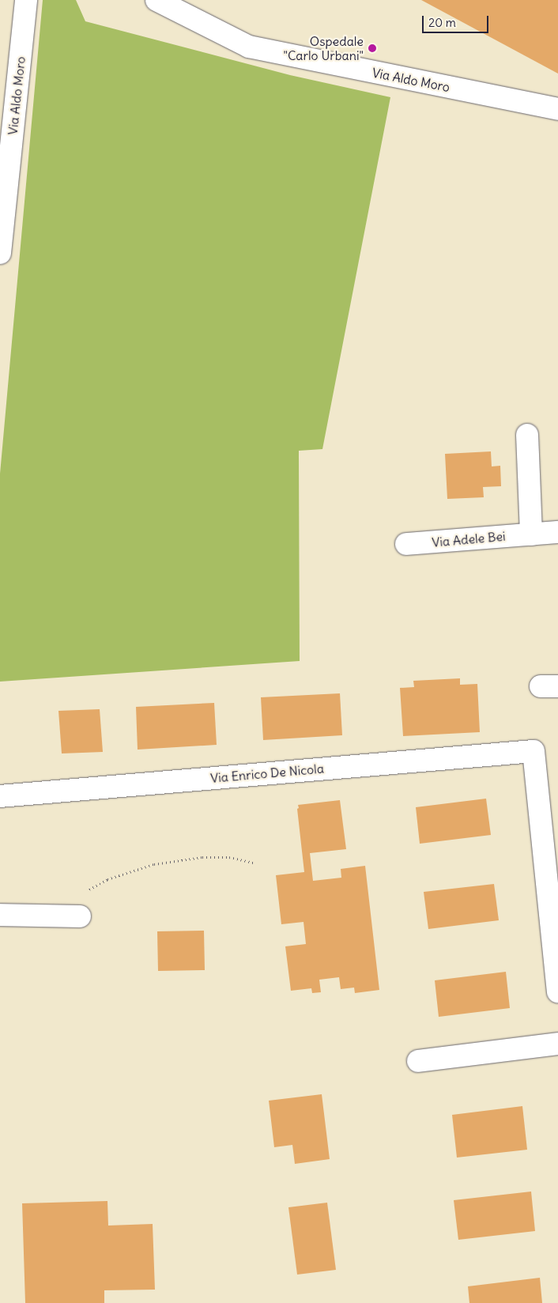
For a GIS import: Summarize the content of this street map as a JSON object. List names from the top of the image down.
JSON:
{
  "streets": {
    "street": ["Via Aldo Moro", "Via Adele Bei", "Via Enrico De Nicola"]
  },
  "places": ["Ospedale \"Carlo Urbani\""],
  "scale_bar": "20 m"
}
